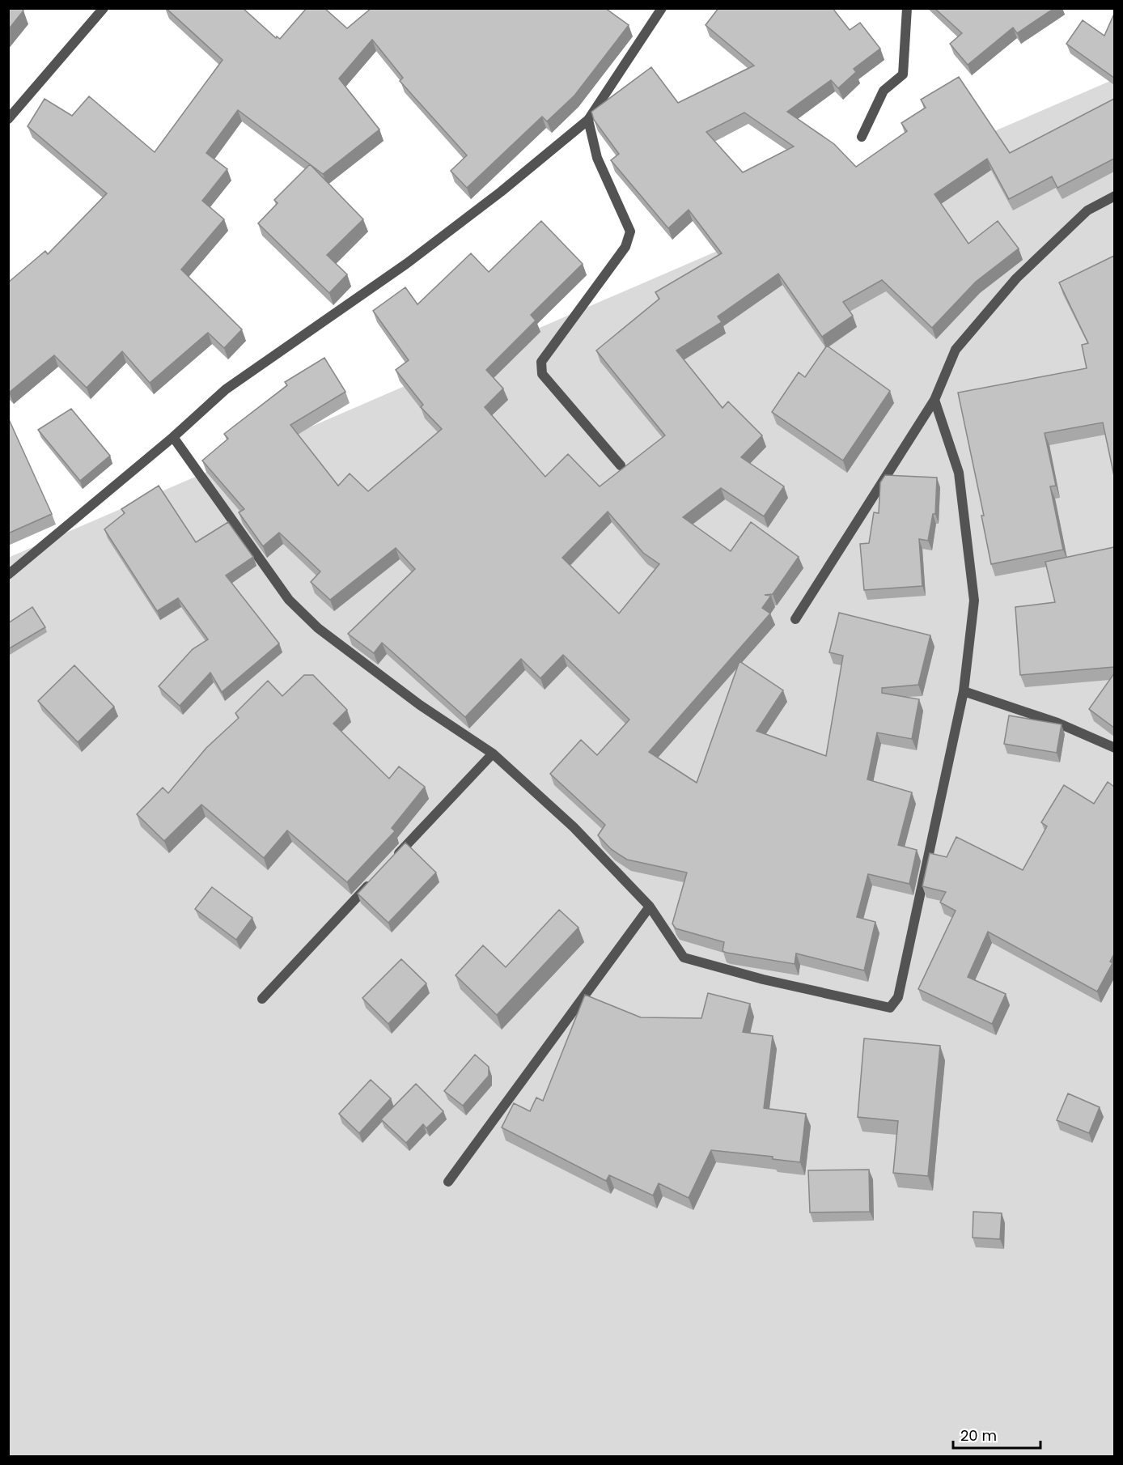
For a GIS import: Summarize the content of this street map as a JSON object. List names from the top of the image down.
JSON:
{
  "scale_bar": "20 m"
}
